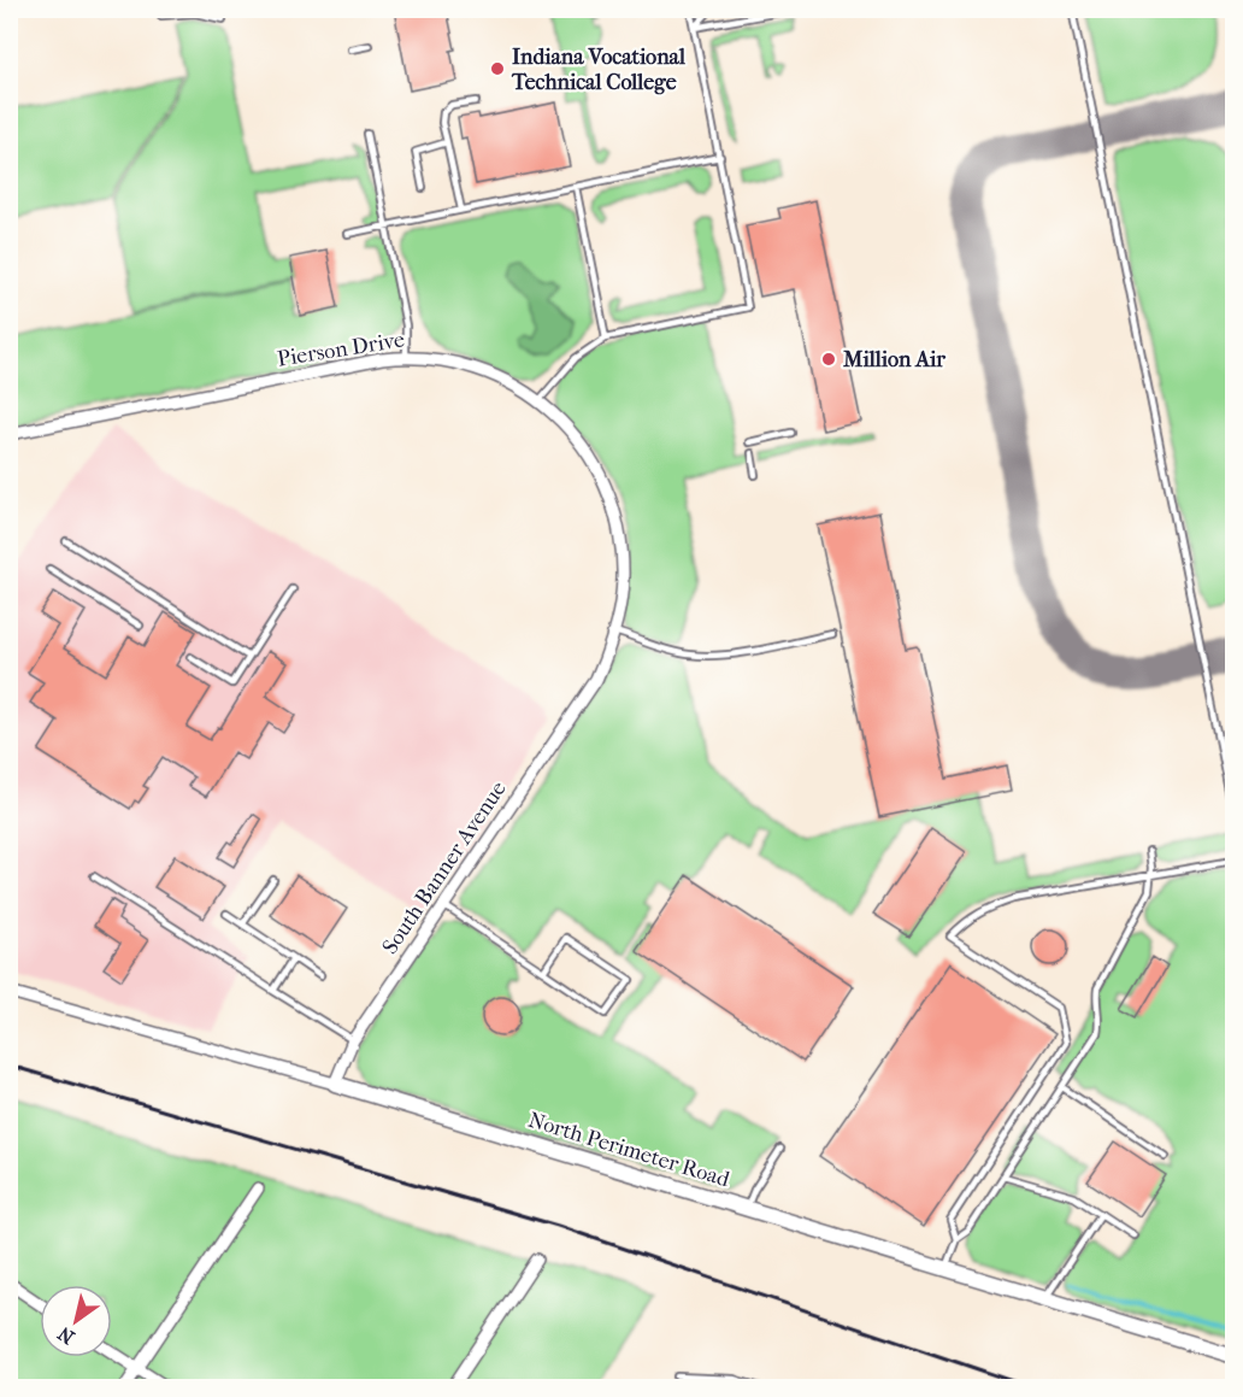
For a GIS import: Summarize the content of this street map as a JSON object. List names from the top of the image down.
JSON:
{
  "streets": {
    "street": ["Pierson Drive", "South Banner Avenue", "North Perimeter Road"]
  },
  "crossings": [
    ["Pierson Drive", "South Banner Avenue"],
    ["South Banner Avenue", "North Perimeter Road"]
  ],
  "places": ["Indiana Vocational Technical College", "Million Air"],
  "north": "bottom left"
}
